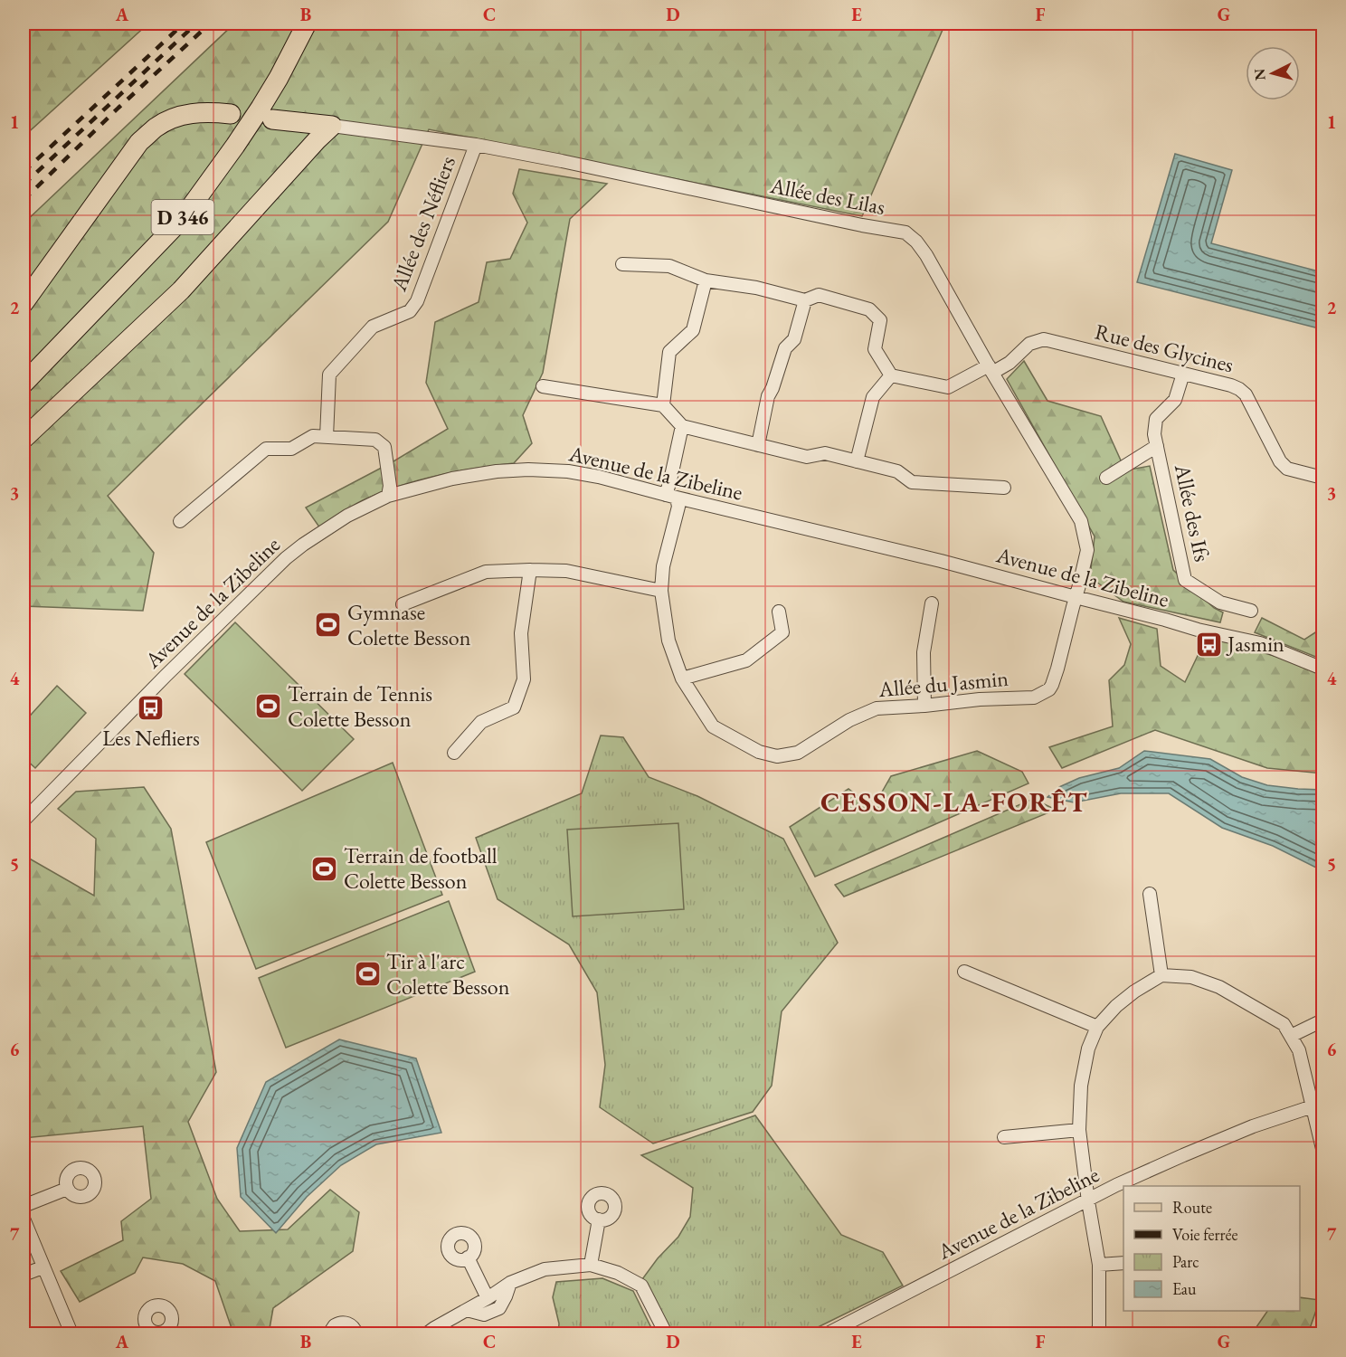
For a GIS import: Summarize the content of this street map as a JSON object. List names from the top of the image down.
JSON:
{
  "streets": {
    "main road": ["D 346"],
    "street": [
      "Allée des Lilas",
      "Allée des Néfliers",
      "Rue des Glycines",
      "Avenue de la Zibeline",
      "Allée des Ifs",
      "Allée du Jasmin"
    ]
  },
  "crossings": [
    ["Allée des Lilas", "Allée des Néfliers"],
    ["Allée des Lilas", "Rue des Glycines"],
    ["Allée des Lilas", "Avenue de la Zibeline"],
    ["Allée des Lilas", "Allée du Jasmin"],
    ["Rue des Glycines", "Allée des Ifs"],
    ["Avenue de la Zibeline", "Allée du Jasmin"]
  ],
  "districts": ["CESSON-LA-FORÊT"],
  "places": {
    "sports": [
      "Gymnase Colette Besson",
      "Terrain de Tennis Colette Besson",
      "Terrain de football Colette Besson",
      "Tir à l'arc Colette Besson"
    ],
    "bus stop": ["Jasmin", "Les Nefliers"]
  },
  "legend": [
    "Route",
    "Voie ferrée",
    "Parc",
    "Eau"
  ],
  "north": "left",
  "grid": {
    "columns": [
      "A",
      "B",
      "C",
      "D",
      "E",
      "F",
      "G"
    ],
    "rows": [
      "1",
      "2",
      "3",
      "4",
      "5",
      "6",
      "7"
    ]
  }
}
